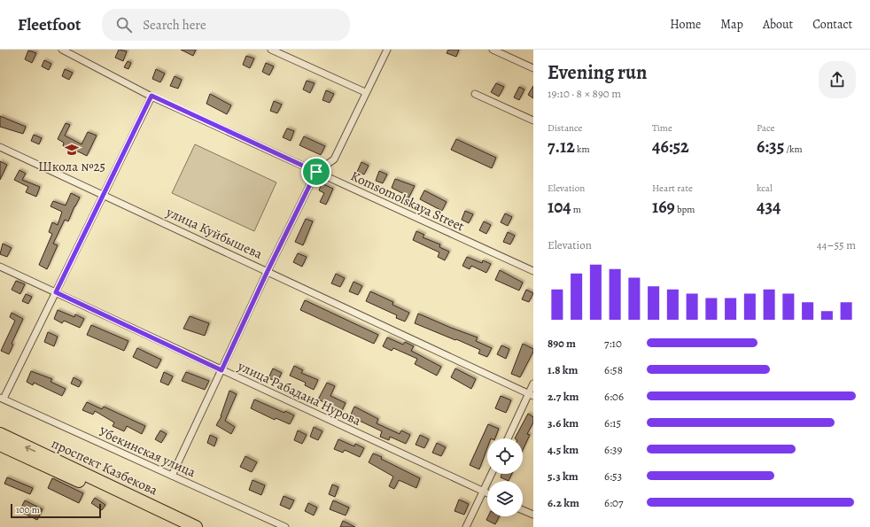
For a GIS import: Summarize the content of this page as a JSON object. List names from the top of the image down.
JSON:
{
  "streets": {
    "highway": ["проспект Казбекова"],
    "street": [
      "Komsomolskaya Street",
      "улица Куйбышева",
      "улица Рабадана Нурова",
      "Убекинская улица"
    ]
  },
  "places": {
    "school or university": ["Школа №25"]
  },
  "scale_bar": "100 m",
  "page": {
    "header": "Fleetfoot",
    "search": "Search here",
    "nav": [
      "Home",
      "Map",
      "About",
      "Contact"
    ],
    "heading": ["Evening run", "19:10 · 8 × 890 m"],
    "stats": [
      ["Distance", "7.12 km"],
      ["Time", "46:52"],
      ["Pace", "6:35 /km"],
      ["Elevation", "104 m"],
      ["Heart rate", "169 bpm"],
      ["kcal", "434"]
    ],
    "chart": ["Elevation", "44–55 m"],
    "list": [
      {
        "name": "890 m",
        "note": "7:10"
      },
      {
        "name": "1.8 km",
        "note": "6:58"
      },
      {
        "name": "2.7 km",
        "note": "6:06"
      },
      {
        "name": "3.6 km",
        "note": "6:15"
      },
      {
        "name": "4.5 km",
        "note": "6:39"
      },
      {
        "name": "5.3 km",
        "note": "6:53"
      },
      {
        "name": "6.2 km",
        "note": "6:07"
      }
    ],
    "scale": "100 m"
  }
}
